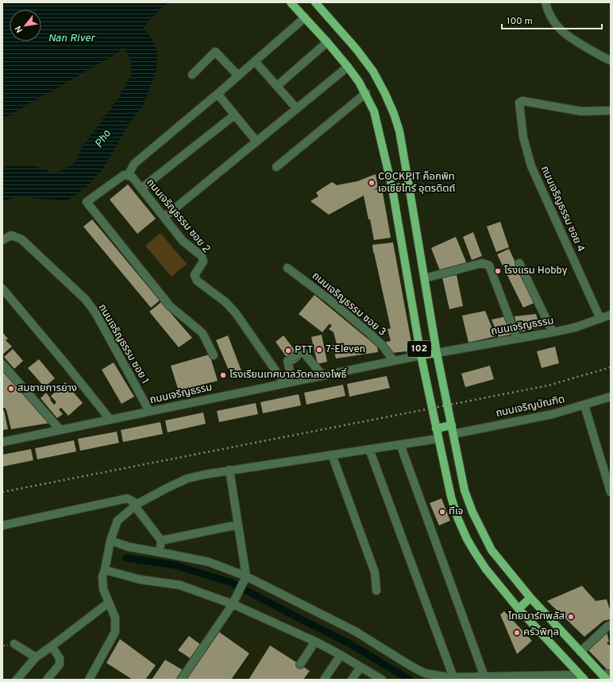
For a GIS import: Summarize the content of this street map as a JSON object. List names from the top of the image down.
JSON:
{
  "streets": {
    "main road": ["102"],
    "street": [
      "ถนนเจริญธรรม ซอย 4",
      "ถนนเจริญธรรม ซอย 2",
      "ถนนเจริญธรรม ซอย 3",
      "ถนนเจริญธรรม",
      "ถนนเจริญธรรม ซอย 1",
      "ถนนเจริญบัณฑิต"
    ]
  },
  "crossings": [
    ["ถนนเจริญธรรม ซอย 4", "ถนนเจริญธรรม"],
    ["ถนนเจริญธรรม ซอย 2", "ถนนเจริญธรรม"],
    ["ถนนเจริญธรรม ซอย 3", "ถนนเจริญธรรม"],
    ["ถนนเจริญธรรม", "ถนนเจริญธรรม ซอย 1"],
    ["ถนนเจริญธรรม", "102"],
    ["102", "ถนนเจริญบัณฑิต"]
  ],
  "water": ["Nan River", "Pho"],
  "places": [
    "COCKPIT ค็อกพิท เอเซียไทร์ อุตรดิตถ์",
    "โรงแรม Hobby",
    "7-Eleven",
    "PTT",
    "โรงเรียนเทศบาลวัดคลองโพธิ์",
    "สมชายการยาง",
    "ทีเจ",
    "ไทยมาร์ทพลัส",
    "ครัวพิกุล"
  ],
  "scale_bar": "100 m",
  "north": "bottom left"
}
